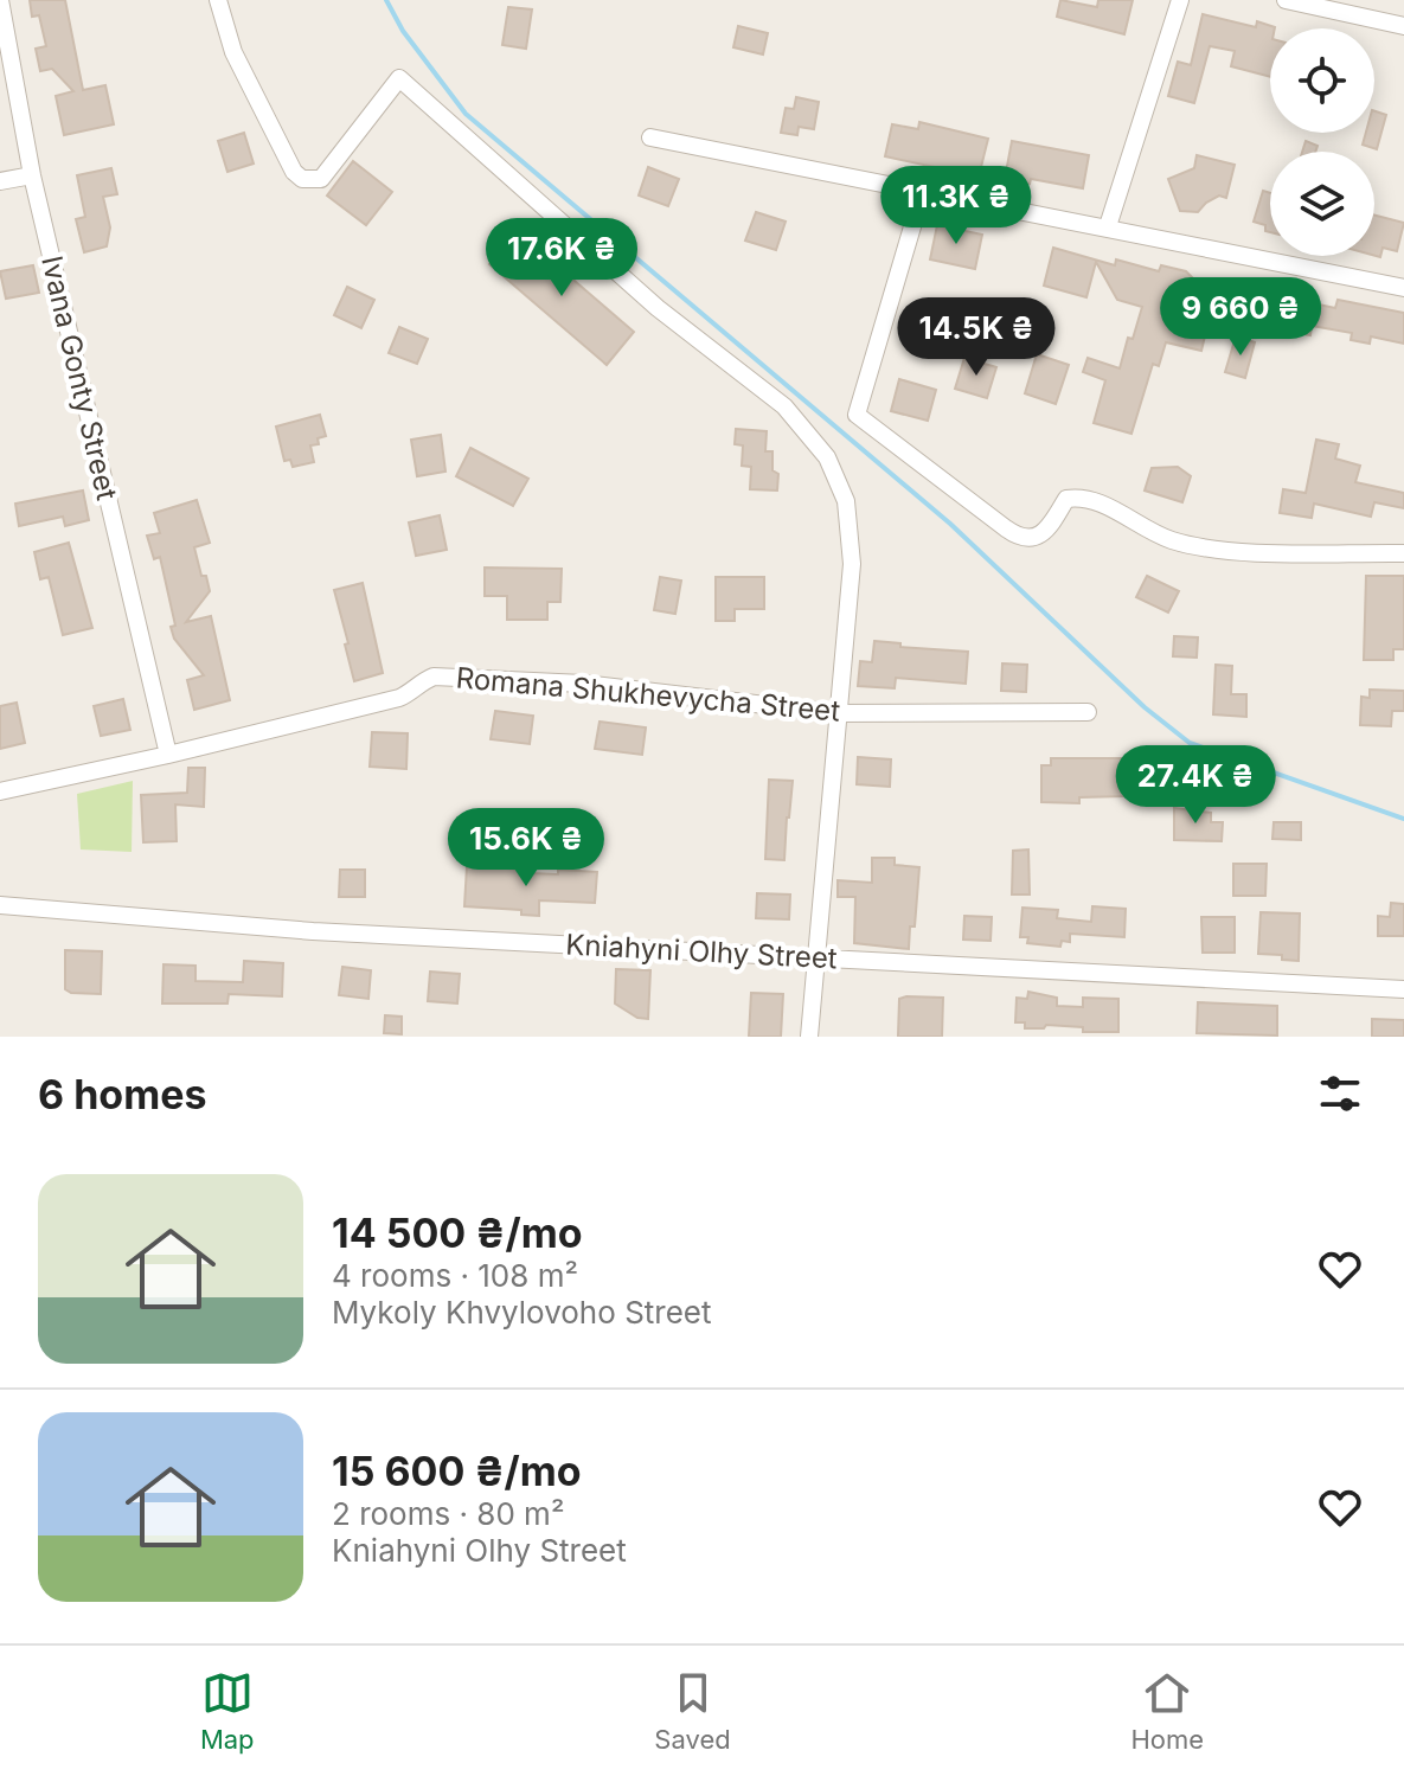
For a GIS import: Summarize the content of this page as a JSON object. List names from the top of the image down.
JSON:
{
  "streets": {
    "street": ["Ivana Gonty Street", "Romana Shukhevycha Street", "Kniahyni Olhy Street"]
  },
  "crossings": [
    ["Ivana Gonty Street", "Romana Shukhevycha Street"]
  ],
  "page": {
    "price": [
      "11.3K ₴",
      "17.6K ₴",
      "9 660 ₴",
      "14.5K ₴",
      "27.4K ₴",
      "15.6K ₴"
    ],
    "heading": "6 homes",
    "list": [
      {
        "name": "14 500 ₴/mo",
        "note": "4 rooms · 108 m² · Mykoly Khvylovoho Street"
      },
      {
        "name": "15 600 ₴/mo",
        "note": "2 rooms · 80 m² · Kniahyni Olhy Street"
      }
    ],
    "tabs": ["Map", "Saved", "Home"]
  }
}
